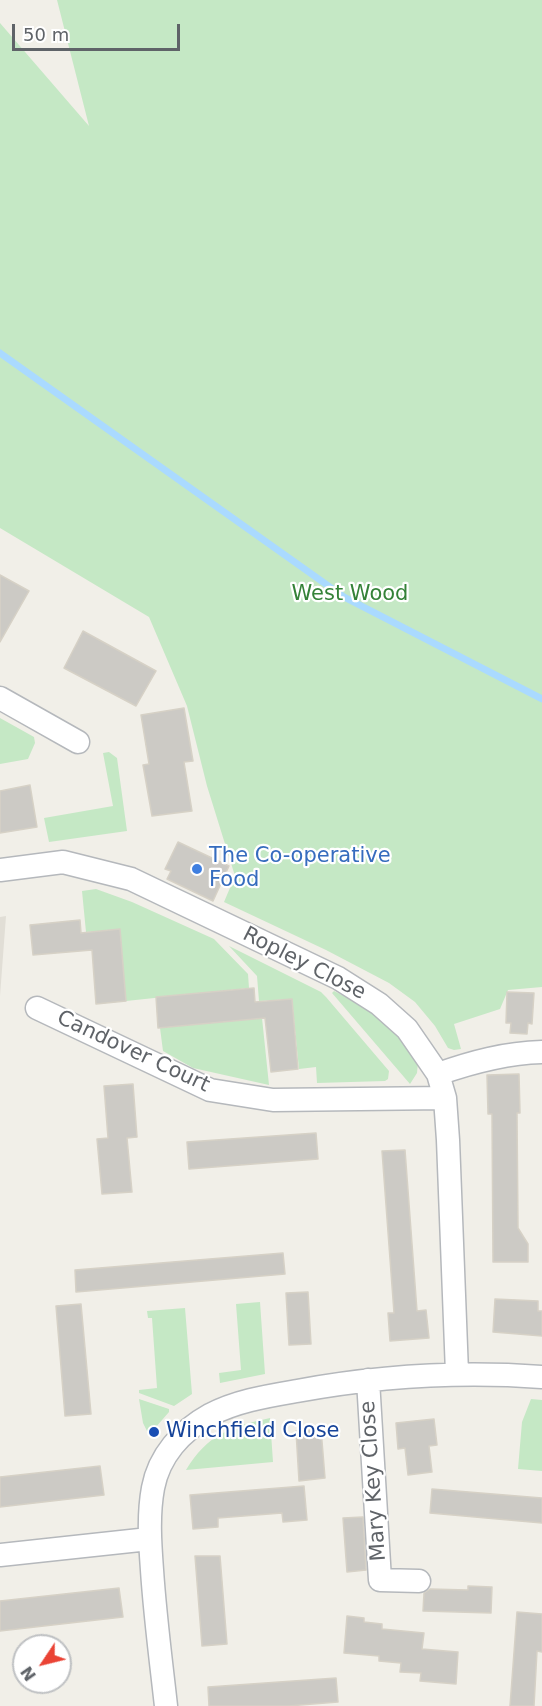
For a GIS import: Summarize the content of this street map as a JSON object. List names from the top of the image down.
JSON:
{
  "streets": {
    "street": ["Ropley Close", "Candover Court", "Mary Key Close"]
  },
  "crossings": [
    ["Ropley Close", "Candover Court"]
  ],
  "parks": ["West Wood"],
  "places": ["The Co-operative Food", "Winchfield Close"],
  "scale_bar": "50 m",
  "north": "bottom left"
}
